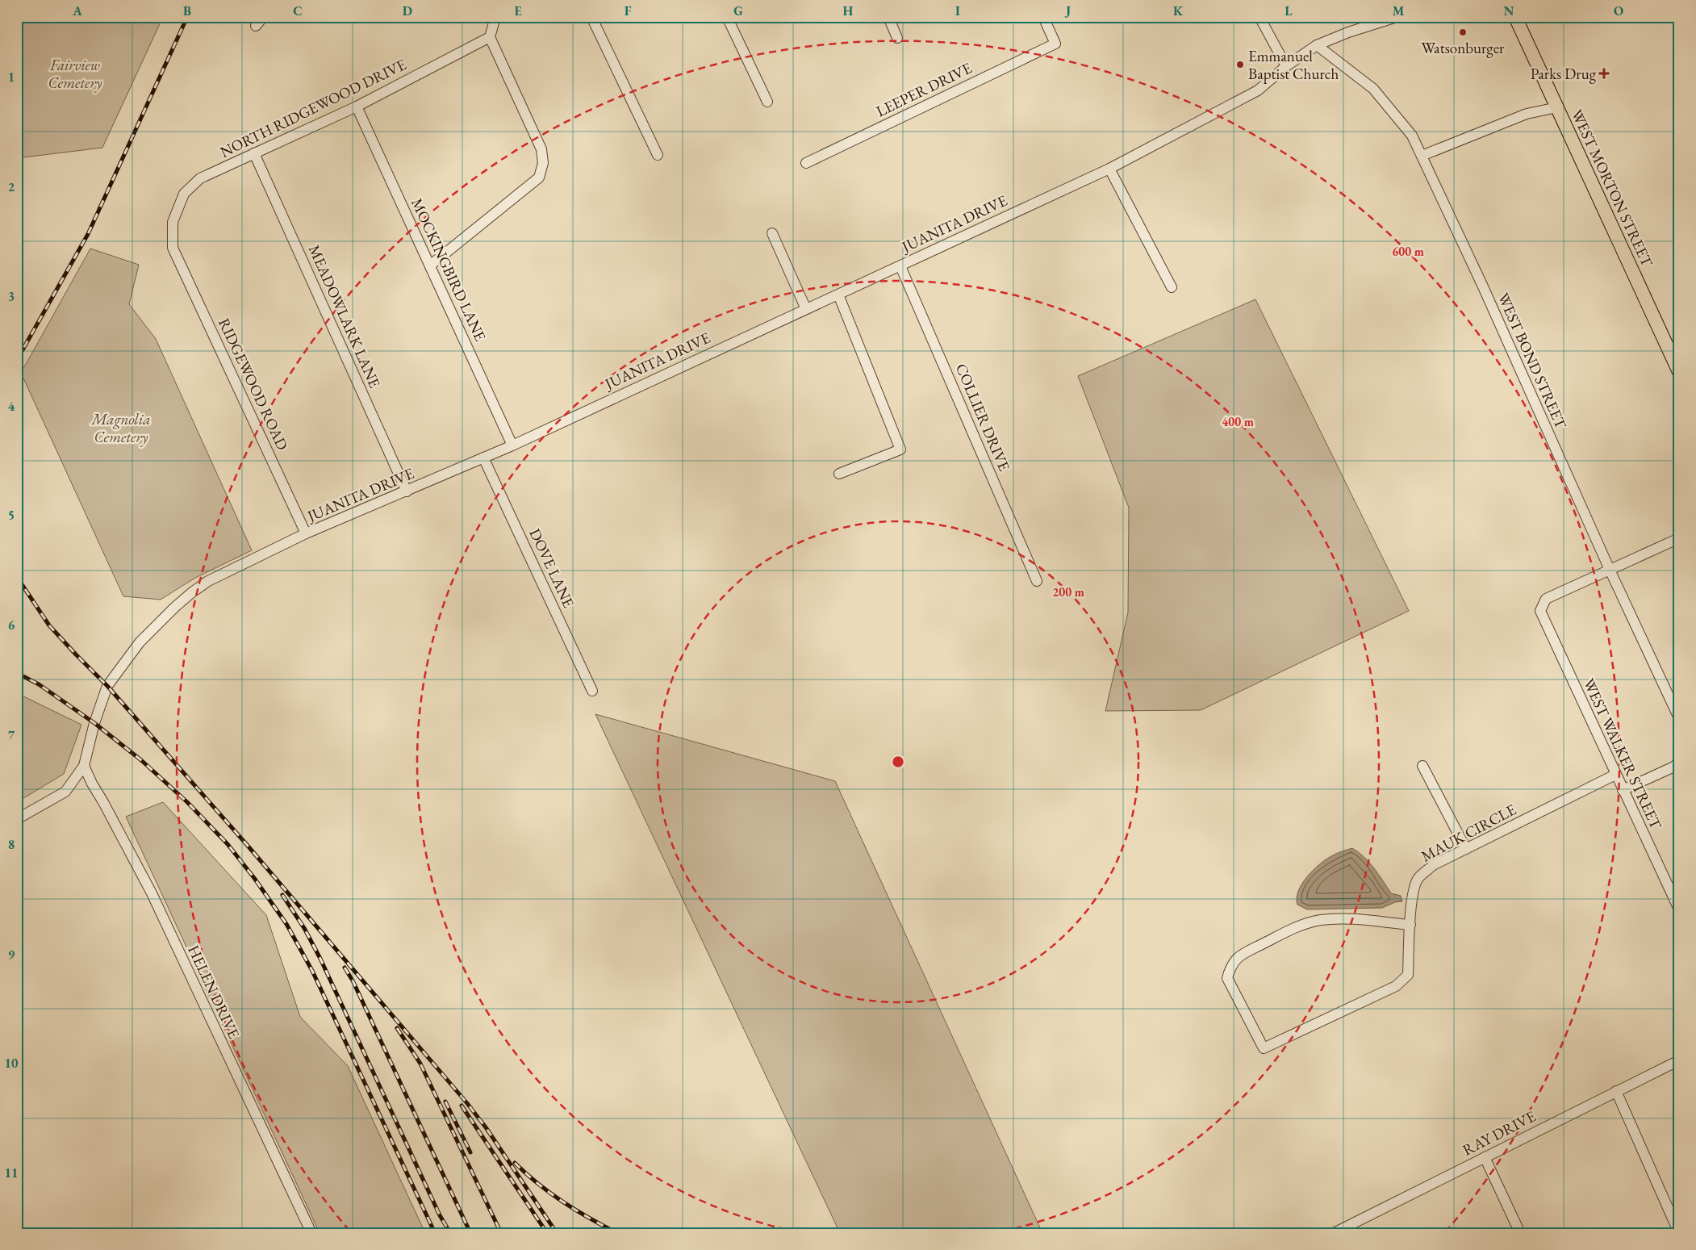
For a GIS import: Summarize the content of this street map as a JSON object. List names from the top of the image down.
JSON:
{
  "streets": {
    "main road": ["WEST MORTON STREET"],
    "street": [
      "LEEPER DRIVE",
      "NORTH RIDGEWOOD DRIVE",
      "JUANITA DRIVE",
      "MOCKINGBIRD LANE",
      "MEADOWLARK LANE",
      "WEST BOND STREET",
      "RIDGEWOOD ROAD",
      "COLLIER DRIVE",
      "DOVE LANE",
      "WEST WALKER STREET",
      "MAUK CIRCLE",
      "HELEN DRIVE",
      "RAY DRIVE"
    ]
  },
  "crossings": [
    ["NORTH RIDGEWOOD DRIVE", "MOCKINGBIRD LANE"],
    ["NORTH RIDGEWOOD DRIVE", "MEADOWLARK LANE"],
    ["NORTH RIDGEWOOD DRIVE", "RIDGEWOOD ROAD"],
    ["JUANITA DRIVE", "MOCKINGBIRD LANE"],
    ["JUANITA DRIVE", "MEADOWLARK LANE"],
    ["JUANITA DRIVE", "WEST BOND STREET"],
    ["JUANITA DRIVE", "RIDGEWOOD ROAD"],
    ["JUANITA DRIVE", "COLLIER DRIVE"],
    ["JUANITA DRIVE", "DOVE LANE"],
    ["JUANITA DRIVE", "HELEN DRIVE"],
    ["WEST BOND STREET", "WEST WALKER STREET"],
    ["WEST WALKER STREET", "MAUK CIRCLE"]
  ],
  "parks": ["Fairview Cemetery", "Magnolia Cemetery"],
  "places": {
    "other": ["Watsonburger", "Emmanuel Baptist Church"],
    "health": ["Parks Drug"]
  },
  "grid": {
    "columns": [
      "A",
      "B",
      "C",
      "D",
      "E",
      "F",
      "G",
      "H",
      "I",
      "J",
      "K",
      "L",
      "M",
      "N",
      "O"
    ],
    "rows": [
      "1",
      "2",
      "3",
      "4",
      "5",
      "6",
      "7",
      "8",
      "9",
      "10",
      "11"
    ]
  },
  "rings": ["600 m", "400 m", "200 m"]
}
